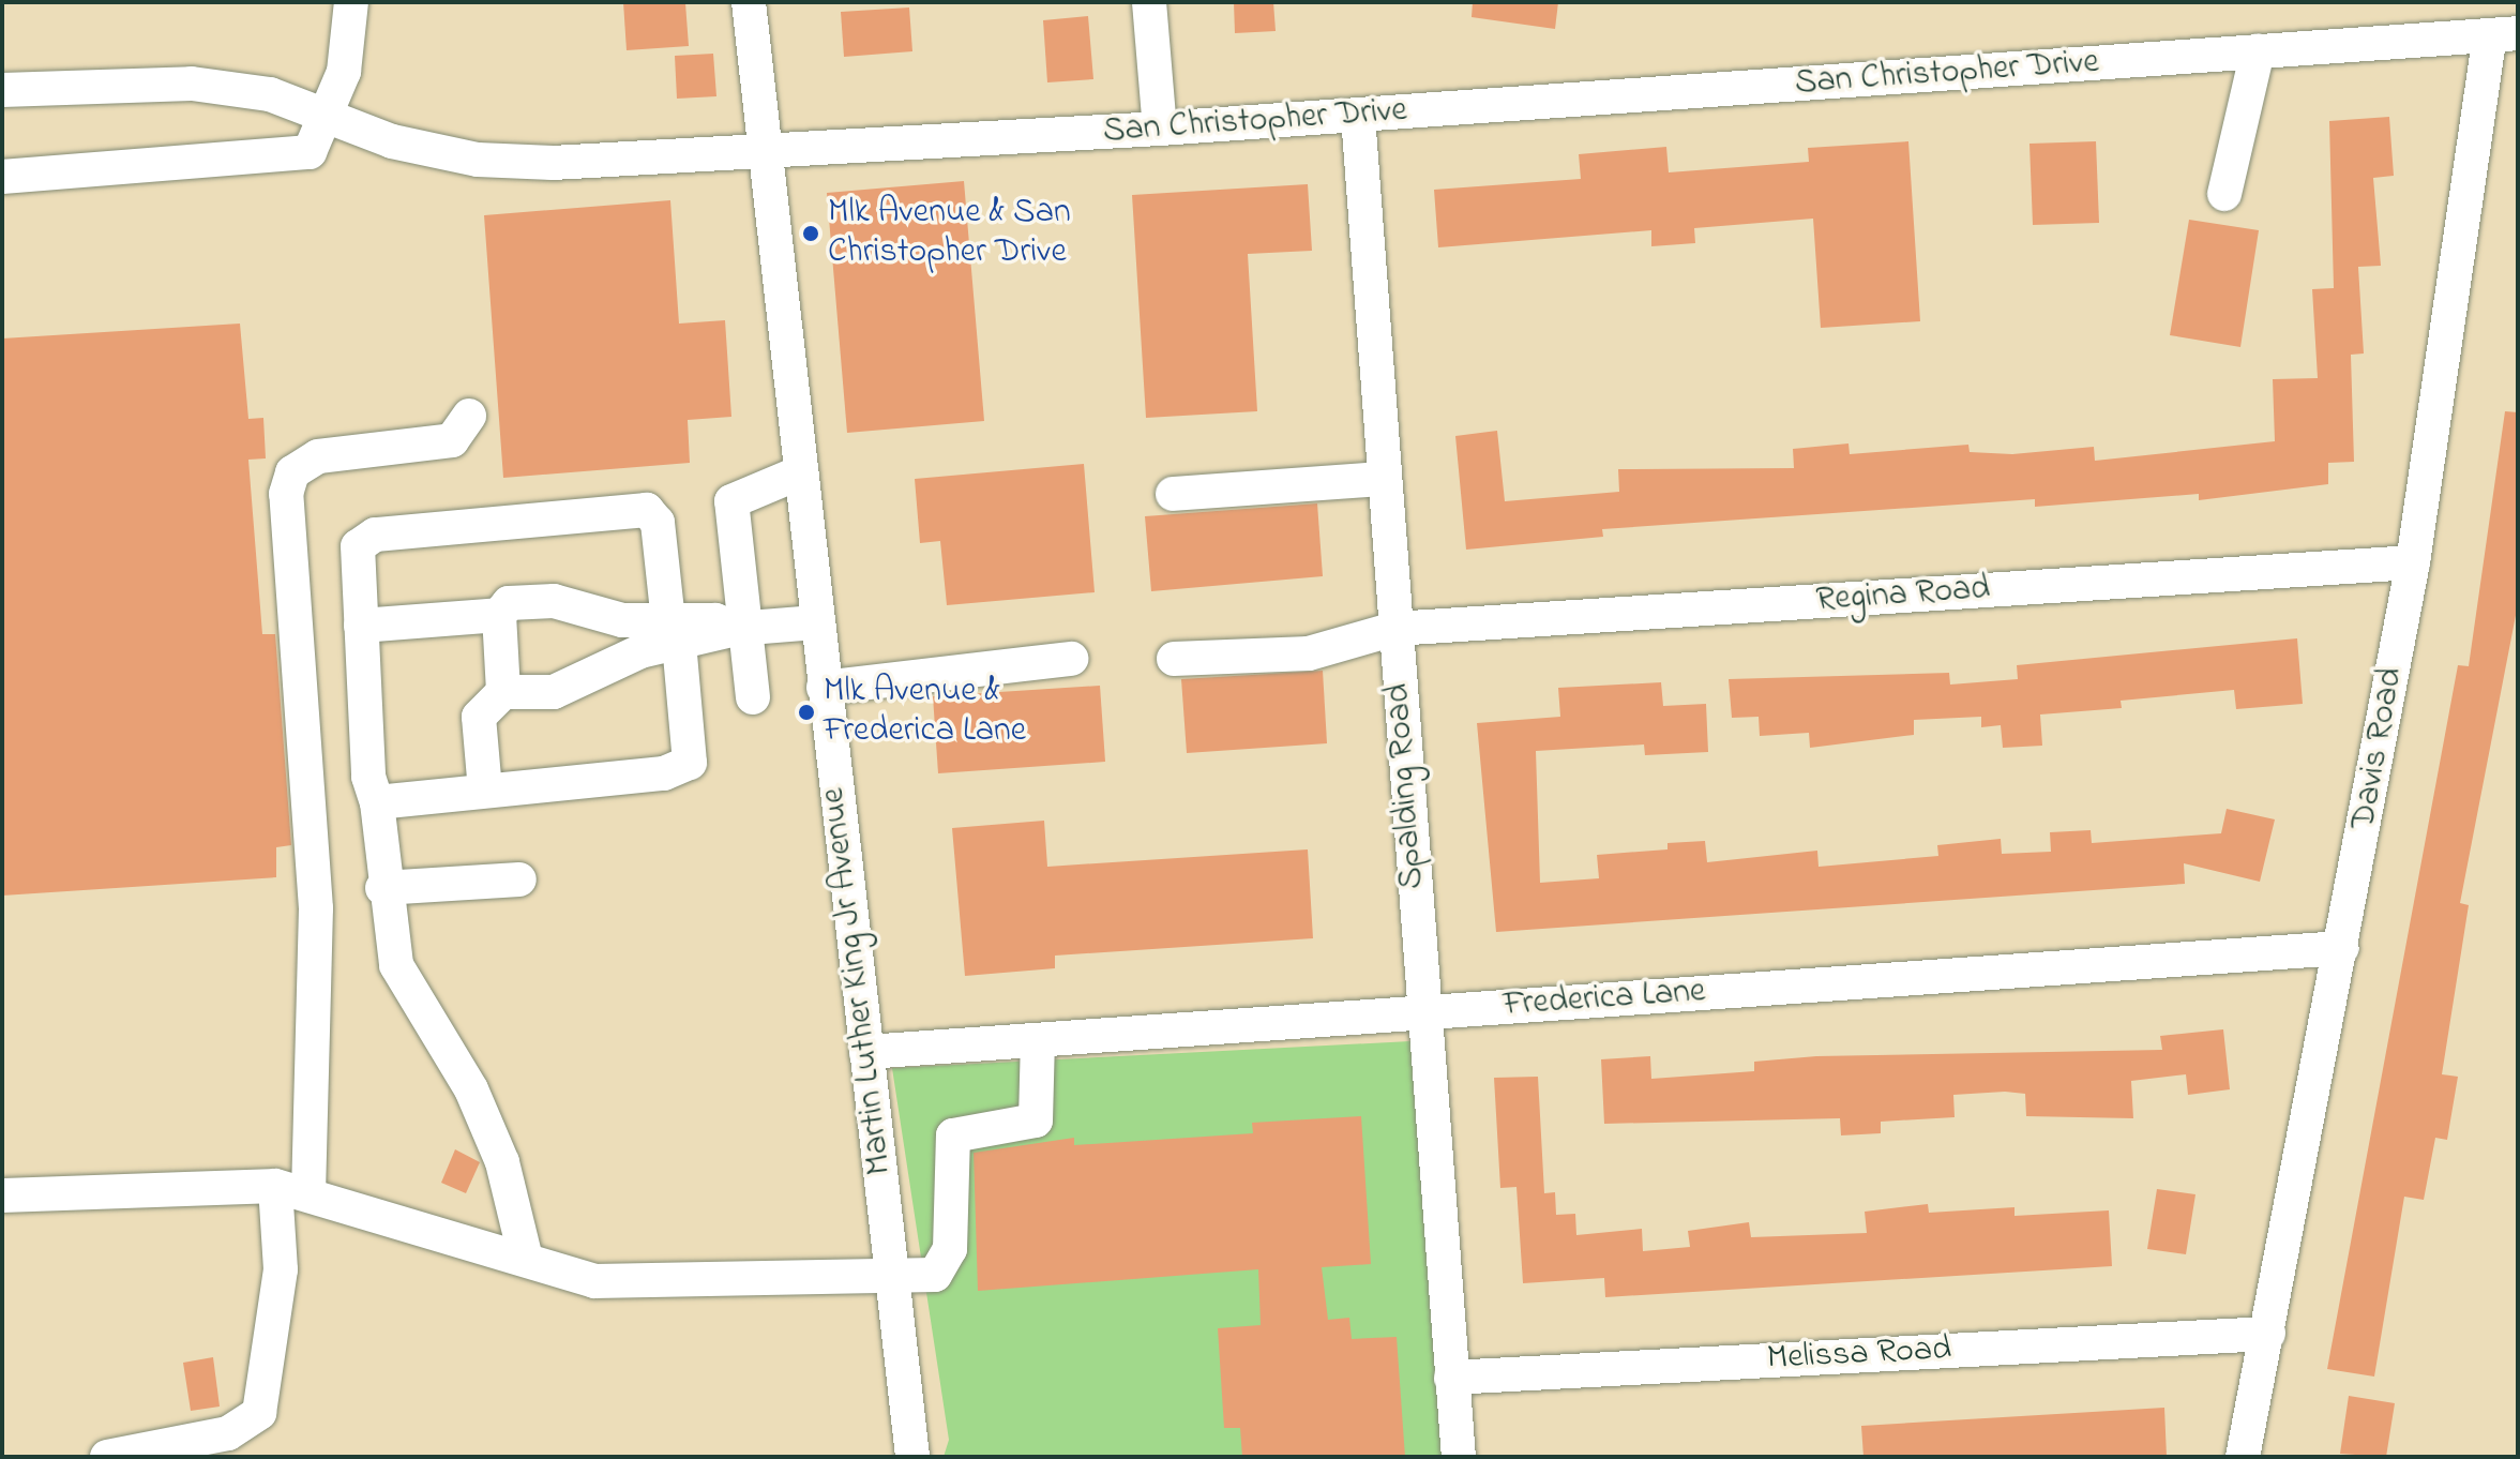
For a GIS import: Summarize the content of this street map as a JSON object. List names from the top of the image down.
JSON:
{
  "streets": {
    "street": [
      "San Christopher Drive",
      "Regina Road",
      "Davis Road",
      "Spalding Road",
      "Martin Luther King Jr Avenue",
      "Frederica Lane",
      "Melissa Road"
    ]
  },
  "crossings": [
    ["San Christopher Drive", "Davis Road"],
    ["San Christopher Drive", "Spalding Road"],
    ["San Christopher Drive", "Martin Luther King Jr Avenue"],
    ["Regina Road", "Davis Road"],
    ["Regina Road", "Spalding Road"],
    ["Davis Road", "Frederica Lane"],
    ["Davis Road", "Melissa Road"],
    ["Spalding Road", "Frederica Lane"],
    ["Spalding Road", "Melissa Road"],
    ["Martin Luther King Jr Avenue", "Frederica Lane"]
  ],
  "places": ["Mlk Avenue & San Christopher Drive", "Mlk Avenue & Frederica Lane"]
}
